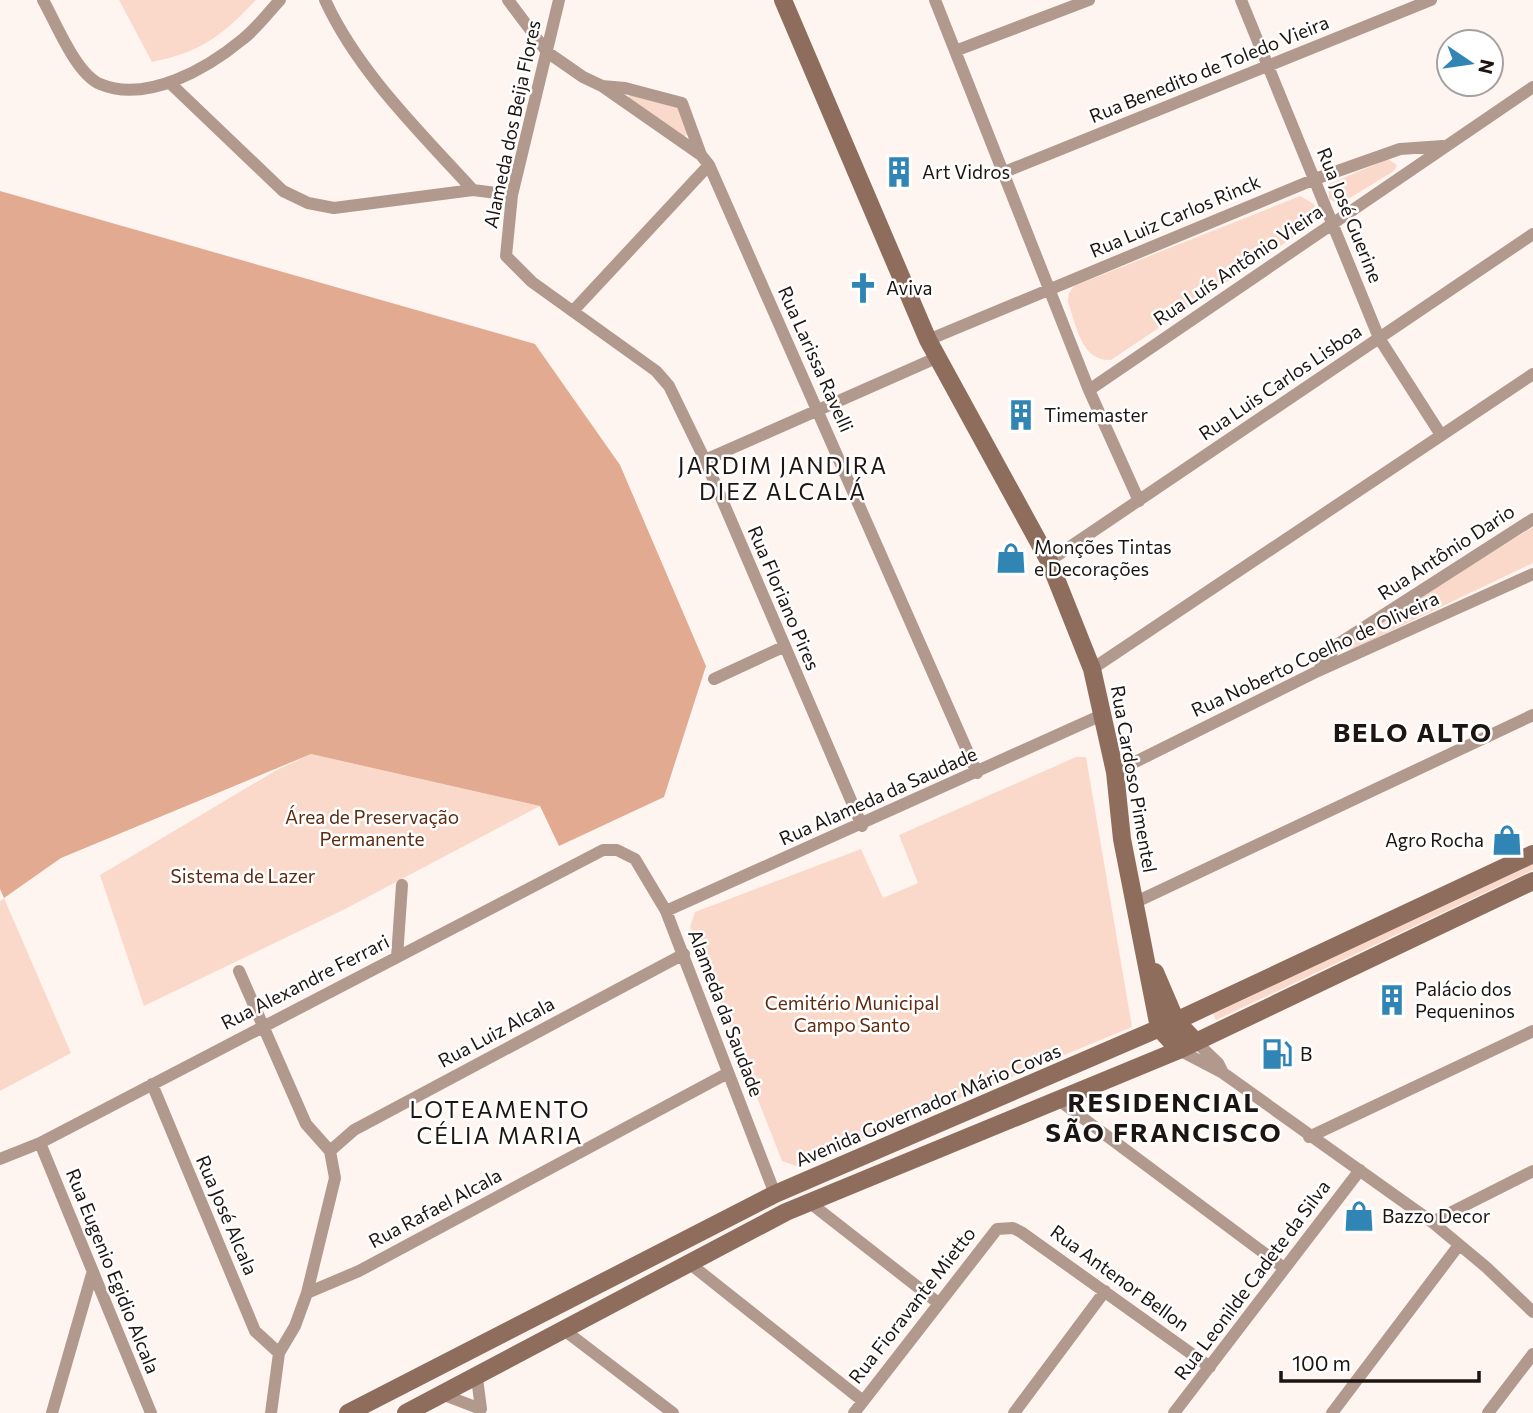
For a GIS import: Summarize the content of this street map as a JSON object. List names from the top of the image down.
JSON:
{
  "streets": {
    "main road": ["Rua Cardoso Pimentel", "Avenida Governador Mário Covas"],
    "street": [
      "Rua Benedito de Toledo Vieira",
      "Alameda dos Beija Flores",
      "Rua José Guerine",
      "Rua Luiz Carlos Rinck",
      "Rua Luís Antônio Vieira",
      "Rua Larissa Ravelli",
      "Rua Luis Carlos Lisboa",
      "Rua Antônio Dario",
      "Rua Floriano Pires",
      "Rua Noberto Coelho de Oliveira",
      "Rua Alameda da Saudade",
      "Rua Alexandre Ferrari",
      "Alameda da Saudade",
      "Rua Luiz Alcala",
      "Rua Rafael Alcala",
      "Rua José Alcala",
      "Rua Eugenio Egidio Alcala",
      "Rua Antenor Bellon",
      "Rua Leonilde Cadete da Silva",
      "Rua Fioravante Mietto"
    ]
  },
  "crossings": [
    ["Rua Benedito de Toledo Vieira", "Rua José Guerine"],
    ["Alameda dos Beija Flores", "Rua Floriano Pires"],
    ["Rua José Guerine", "Rua Luiz Carlos Rinck"],
    ["Rua José Guerine", "Rua Luís Antônio Vieira"],
    ["Rua José Guerine", "Rua Luis Carlos Lisboa"],
    ["Rua Luiz Carlos Rinck", "Rua Luís Antônio Vieira"],
    ["Rua Luiz Carlos Rinck", "Rua Cardoso Pimentel"],
    ["Rua Larissa Ravelli", "Rua Alameda da Saudade"],
    ["Rua Luis Carlos Lisboa", "Rua Cardoso Pimentel"],
    ["Rua Antônio Dario", "Rua Noberto Coelho de Oliveira"],
    ["Rua Floriano Pires", "Rua Alameda da Saudade"],
    ["Rua Noberto Coelho de Oliveira", "Rua Cardoso Pimentel"],
    ["Rua Cardoso Pimentel", "Rua Alameda da Saudade"],
    ["Rua Cardoso Pimentel", "Avenida Governador Mário Covas"],
    ["Rua Cardoso Pimentel", "Rua Leonilde Cadete da Silva"],
    ["Rua Alameda da Saudade", "Alameda da Saudade"],
    ["Rua Alexandre Ferrari", "Alameda da Saudade"],
    ["Rua Alexandre Ferrari", "Rua José Alcala"],
    ["Rua Alexandre Ferrari", "Rua Eugenio Egidio Alcala"],
    ["Alameda da Saudade", "Rua Luiz Alcala"],
    ["Alameda da Saudade", "Avenida Governador Mário Covas"],
    ["Alameda da Saudade", "Rua Rafael Alcala"],
    ["Rua Antenor Bellon", "Rua Leonilde Cadete da Silva"],
    ["Rua Antenor Bellon", "Rua Fioravante Mietto"]
  ],
  "districts": [
    "JARDIM JANDIRA DIEZ ALCALÁ",
    "BELO ALTO",
    "RESIDENCIAL SÃO FRANCISCO",
    "LOTEAMENTO CÉLIA MARIA"
  ],
  "parks": ["Área de Preservação Permanente", "Sistema de Lazer", "Cemitério Municipal Campo Santo"],
  "places": {
    "building": ["Art Vidros", "Timemaster", "Palácio dos Pequeninos"],
    "church": ["Aviva"],
    "shop": ["Monções Tintas e Decorações", "Agro Rocha", "Bazzo Decor"],
    "fuel station": ["B"]
  },
  "scale_bar": "100 m",
  "north": "right"
}
